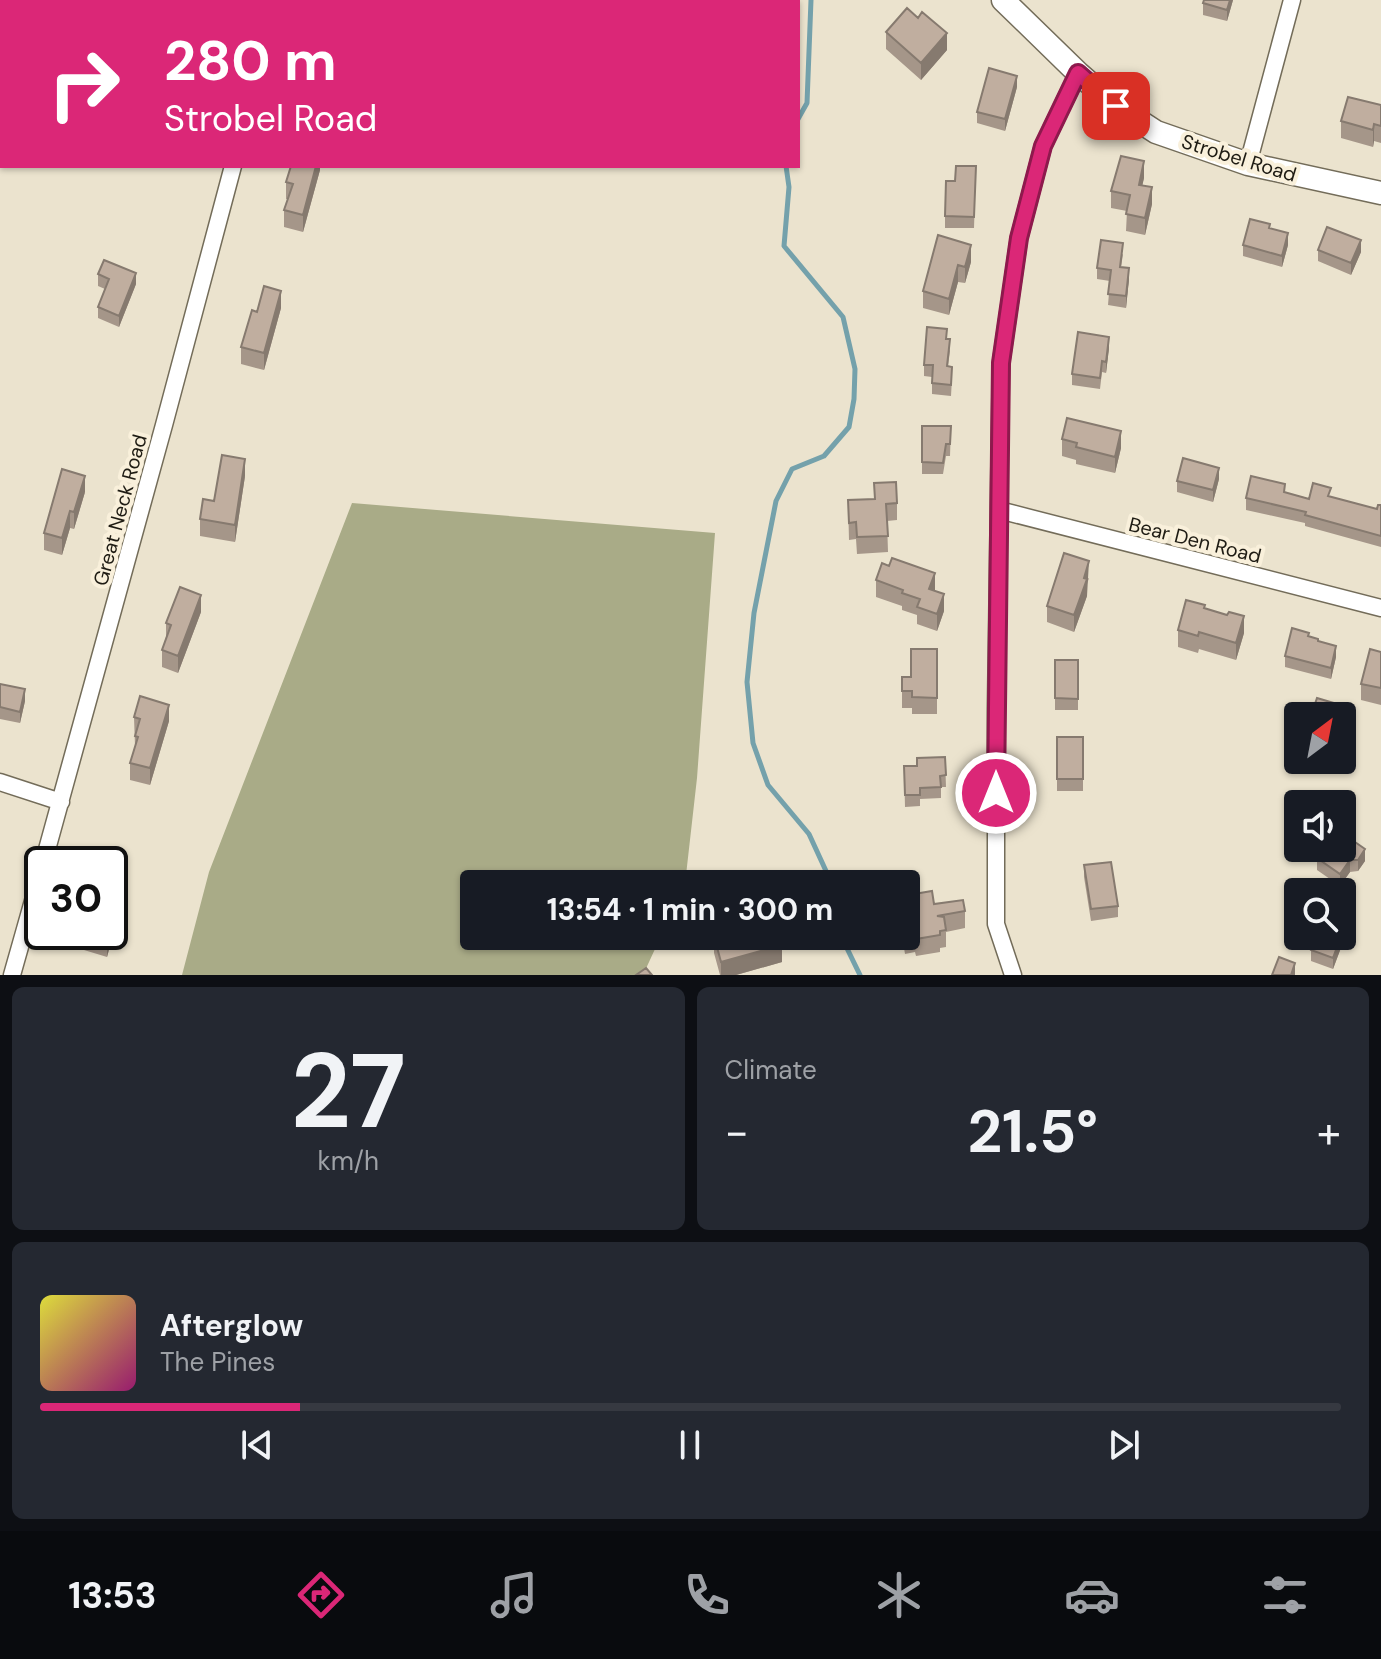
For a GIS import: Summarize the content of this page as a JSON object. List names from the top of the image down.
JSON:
{
  "streets": {
    "street": ["Strobel Road", "Great Neck Road", "Bear Den Road"]
  },
  "north": "top right",
  "page": {
    "turn": ["280 m", "Strobel Road"],
    "limit": "30",
    "trip": "13:54 · 1 min · 300 m",
    "tile": [
      ["27", "km/h"],
      "Climate"
    ],
    "heat": ["−", "21.5°", "+"],
    "song": ["Afterglow", "The Pines"],
    "tabs": "13:53"
  }
}
